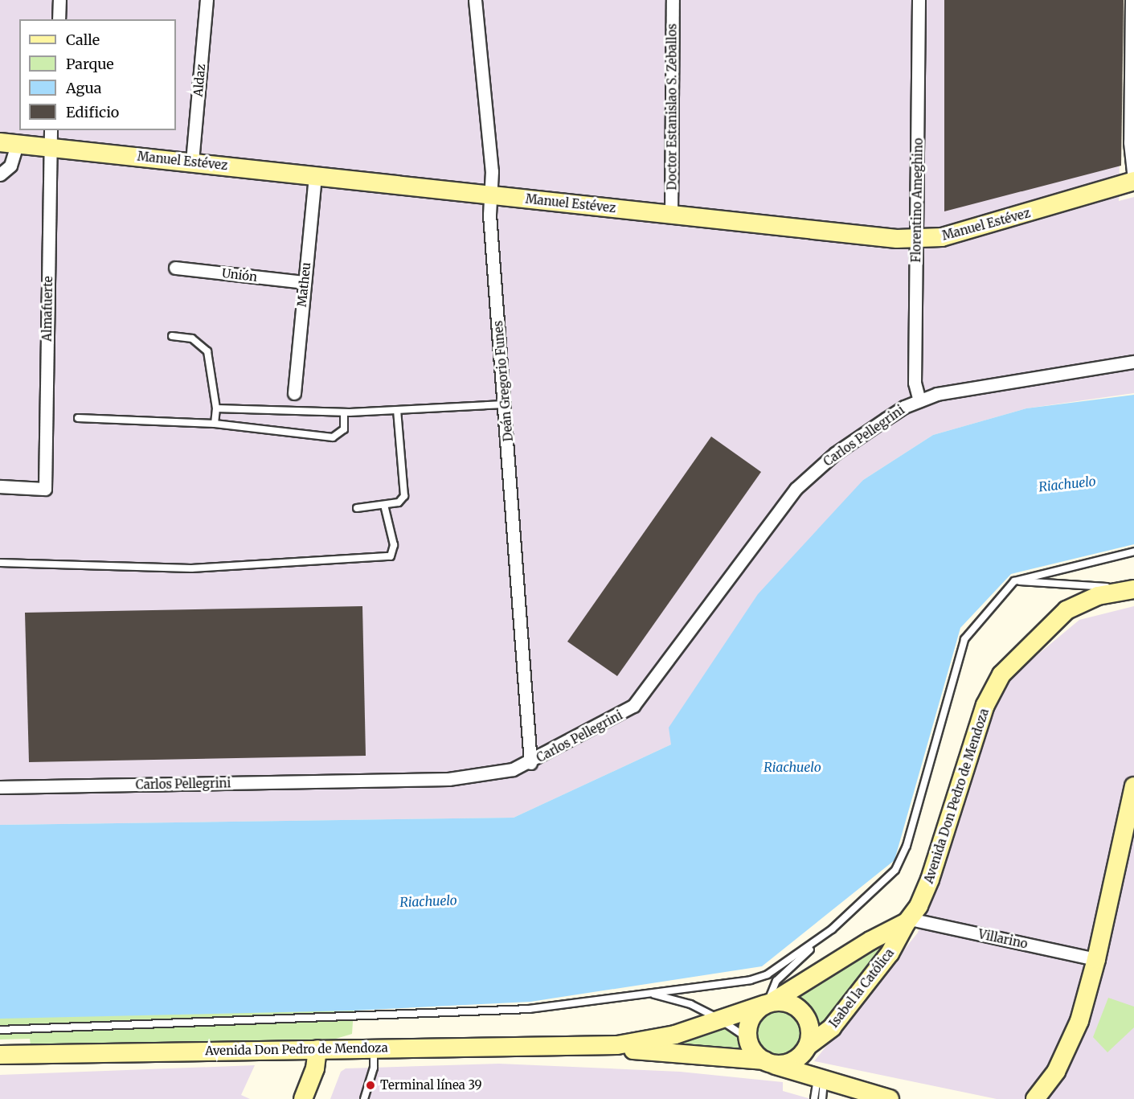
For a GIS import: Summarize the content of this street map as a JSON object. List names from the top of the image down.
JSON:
{
  "streets": {
    "main road": ["Manuel Estévez", "Avenida Don Pedro de Mendoza", "Isabel la Católica"],
    "street": [
      "Aldaz",
      "Doctor Estanislao S. Zeballos",
      "Florentino Ameghino",
      "Unión",
      "Matheu",
      "Almafuerte",
      "Deán Gregorio Funes",
      "Carlos Pellegrini",
      "Villarino"
    ]
  },
  "crossings": [
    ["Aldaz", "Manuel Estévez"],
    ["Doctor Estanislao S. Zeballos", "Manuel Estévez"],
    ["Manuel Estévez", "Florentino Ameghino"],
    ["Manuel Estévez", "Matheu"],
    ["Manuel Estévez", "Almafuerte"],
    ["Manuel Estévez", "Deán Gregorio Funes"],
    ["Florentino Ameghino", "Carlos Pellegrini"],
    ["Unión", "Matheu"],
    ["Deán Gregorio Funes", "Carlos Pellegrini"],
    ["Avenida Don Pedro de Mendoza", "Villarino"],
    ["Avenida Don Pedro de Mendoza", "Isabel la Católica"],
    ["Villarino", "Isabel la Católica"]
  ],
  "water": ["Riachuelo"],
  "places": ["Terminal línea 39"],
  "legend": [
    "Calle",
    "Parque",
    "Agua",
    "Edificio"
  ]
}
